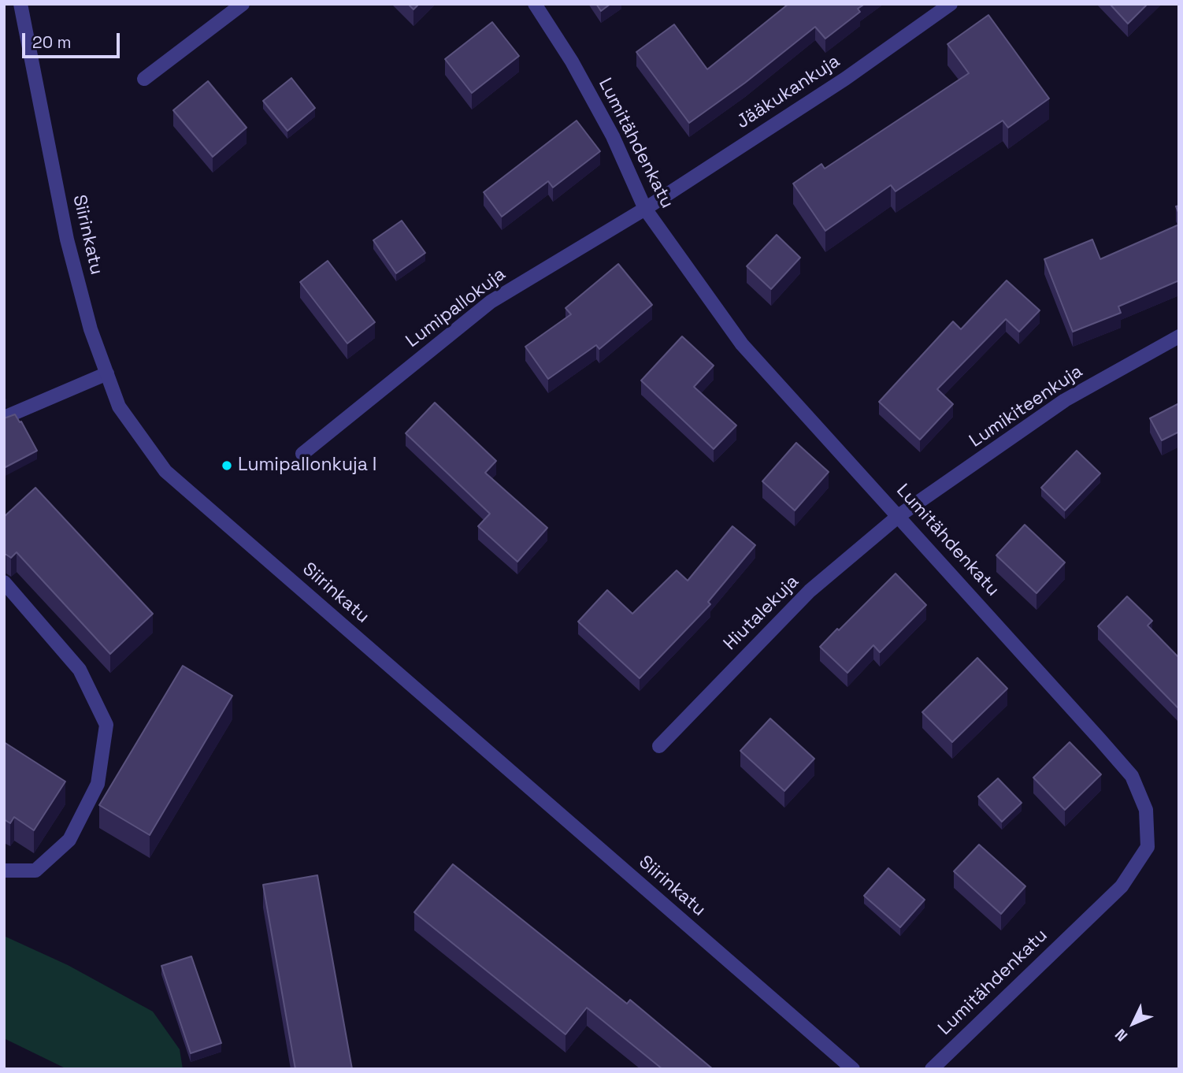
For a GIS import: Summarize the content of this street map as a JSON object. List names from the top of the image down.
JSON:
{
  "streets": {
    "street": [
      "Jääkukankuja",
      "Lumitähdenkatu",
      "Siirinkatu",
      "Lumipallokuja",
      "Lumikiteenkuja",
      "Hiutalekuja"
    ]
  },
  "crossings": [
    ["Jääkukankuja", "Lumitähdenkatu"],
    ["Jääkukankuja", "Lumipallokuja"],
    ["Lumitähdenkatu", "Lumipallokuja"],
    ["Lumitähdenkatu", "Lumikiteenkuja"],
    ["Lumitähdenkatu", "Hiutalekuja"],
    ["Lumikiteenkuja", "Hiutalekuja"]
  ],
  "places": ["Lumipallonkuja I"],
  "scale_bar": "20 m",
  "north": "bottom left"
}
